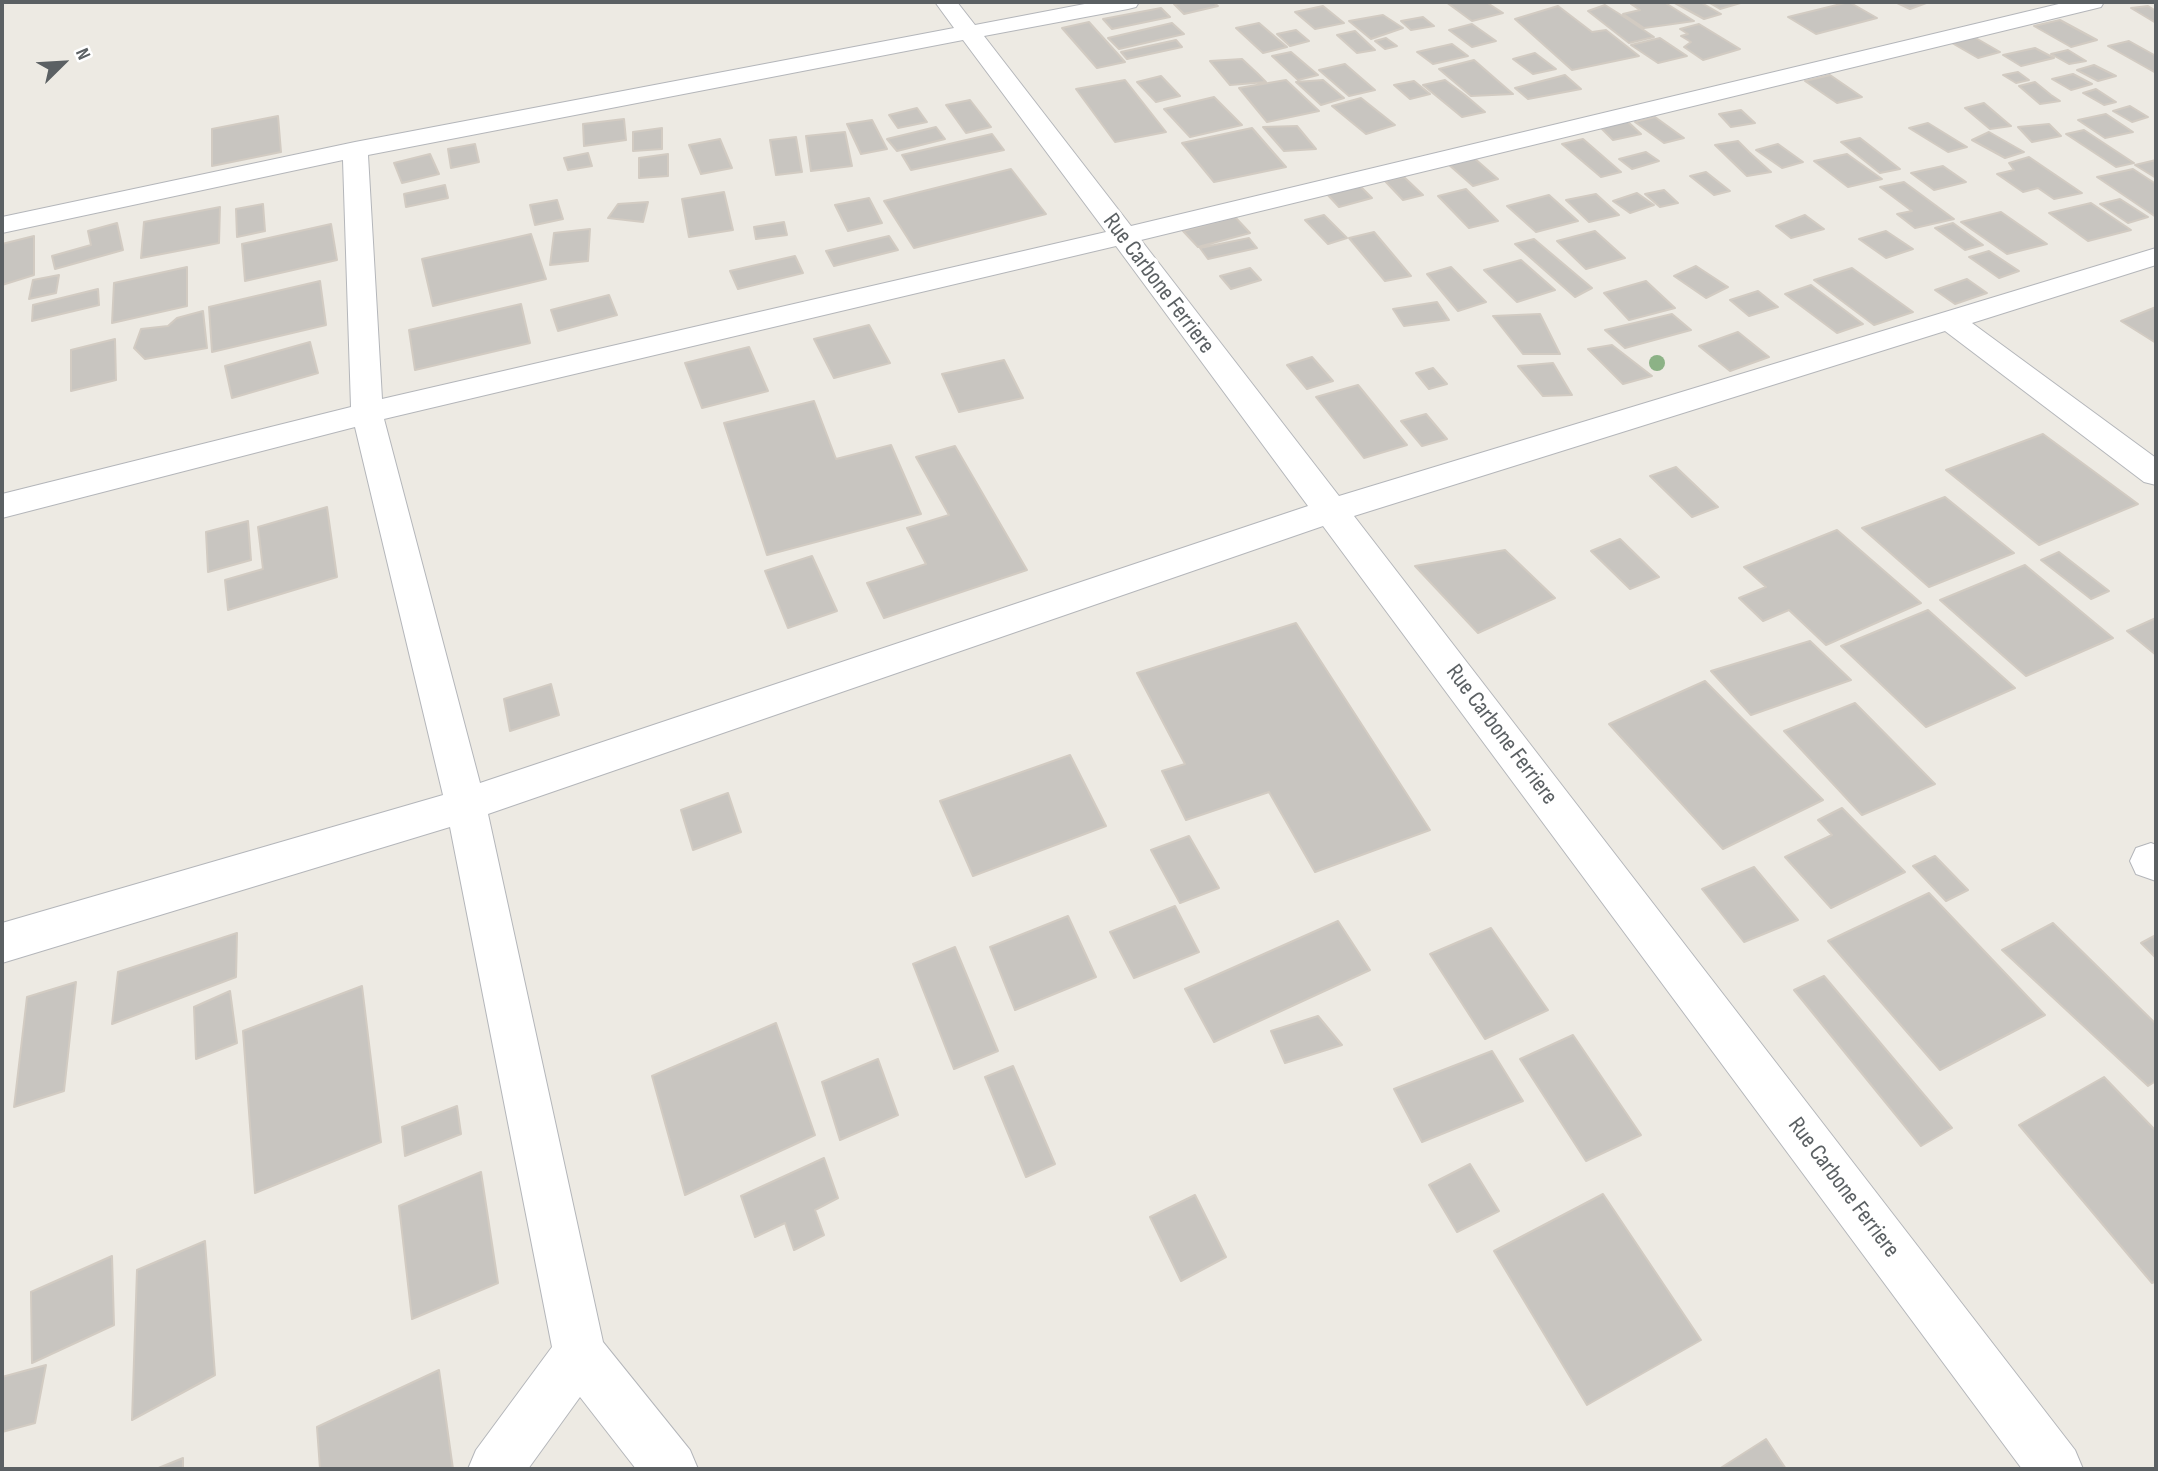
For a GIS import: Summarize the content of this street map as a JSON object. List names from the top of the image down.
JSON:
{
  "streets": {
    "street": ["Rue Carbone Ferriere"]
  },
  "north": "top right"
}
